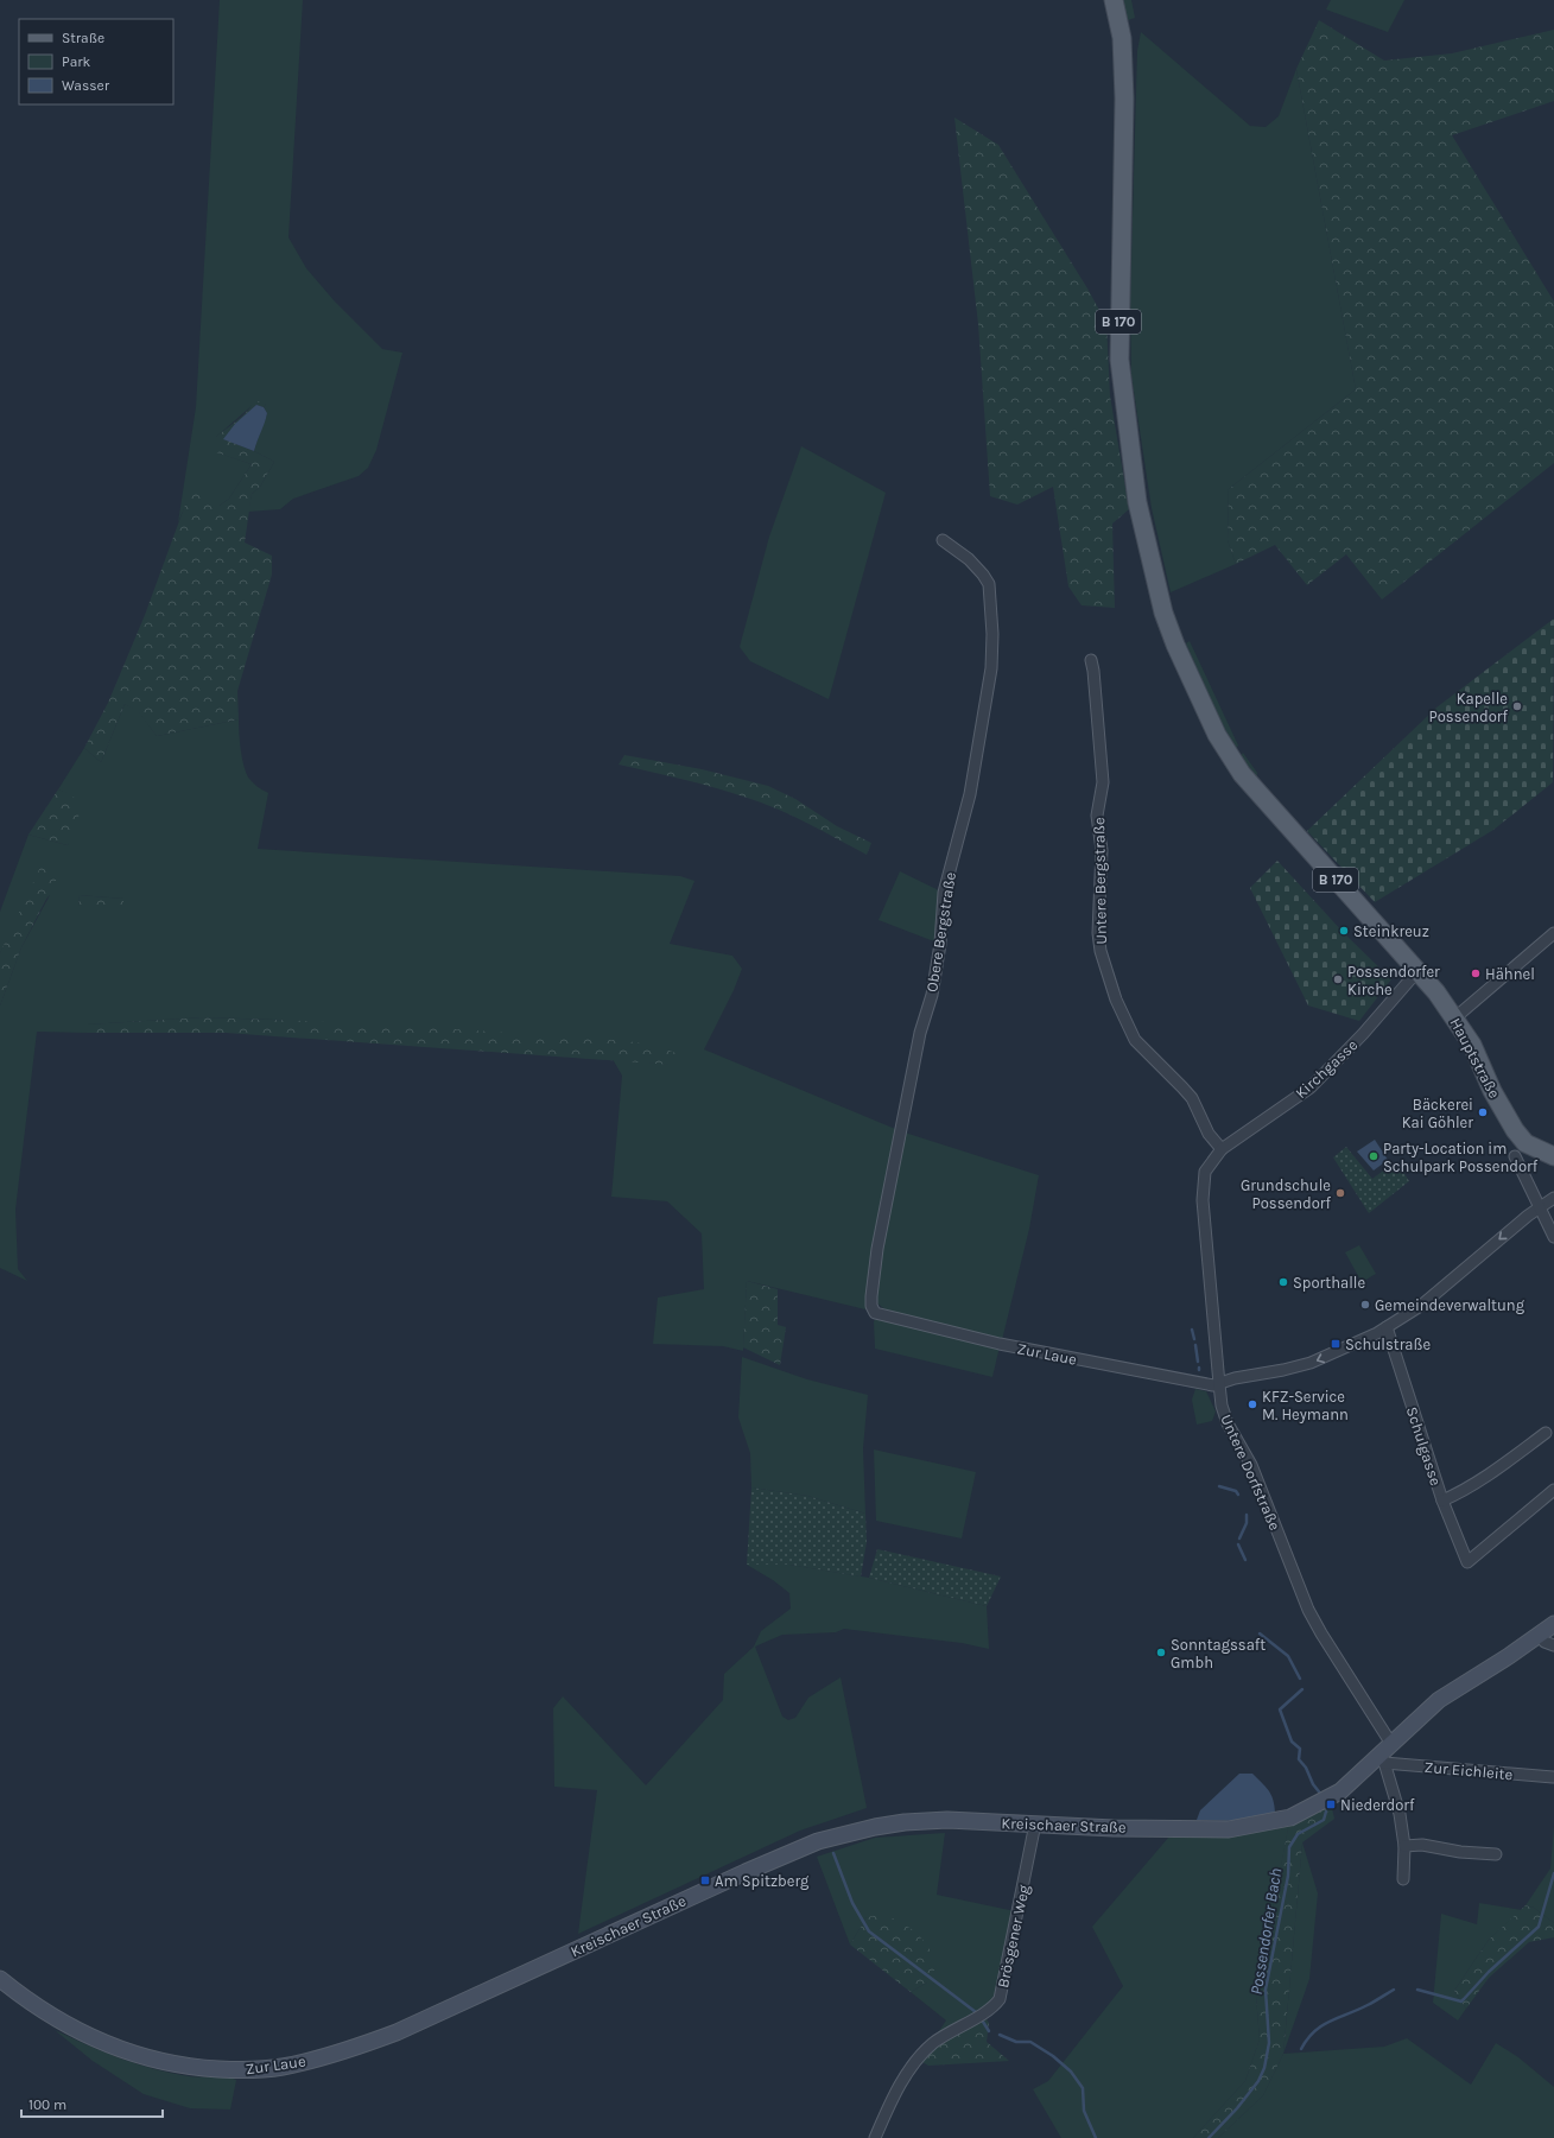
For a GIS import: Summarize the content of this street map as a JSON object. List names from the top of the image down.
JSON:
{
  "streets": {
    "main road": [
      "B 170",
      "Hauptstraße",
      "Zur Laue",
      "Kreischaer Straße"
    ],
    "street": [
      "Untere Bergstraße",
      "Obere Bergstraße",
      "Kirchgasse",
      "Schulgasse",
      "Untere Dorfstraße",
      "Zur Eichleite",
      "Brösgener Weg"
    ]
  },
  "crossings": [
    ["Untere Bergstraße", "Kirchgasse"],
    ["Untere Bergstraße", "Untere Dorfstraße"],
    ["Obere Bergstraße", "Zur Laue"],
    ["Hauptstraße", "Kirchgasse"],
    ["Kirchgasse", "Untere Dorfstraße"],
    ["Zur Laue", "Untere Dorfstraße"],
    ["Zur Laue", "Kreischaer Straße"],
    ["Untere Dorfstraße", "Zur Eichleite"],
    ["Untere Dorfstraße", "Kreischaer Straße"],
    ["Zur Eichleite", "Kreischaer Straße"],
    ["Kreischaer Straße", "Brösgener Weg"]
  ],
  "water": ["Possendorfer Bach"],
  "places": {
    "other": [
      "Kapelle Possendorf",
      "Steinkreuz",
      "Hähnel",
      "Possendorfer Kirche",
      "Bäckerei Kai Göhler",
      "Party-Location im Schulpark Possendorf",
      "Grundschule Possendorf",
      "Sporthalle",
      "Gemeindeverwaltung",
      "KFZ-Service M. Heymann",
      "Sonntagssaft Gmbh"
    ],
    "transit": ["Schulstraße", "Niederdorf", "Am Spitzberg"]
  },
  "legend": ["Straße", "Park", "Wasser"],
  "scale_bar": "100 m"
}
